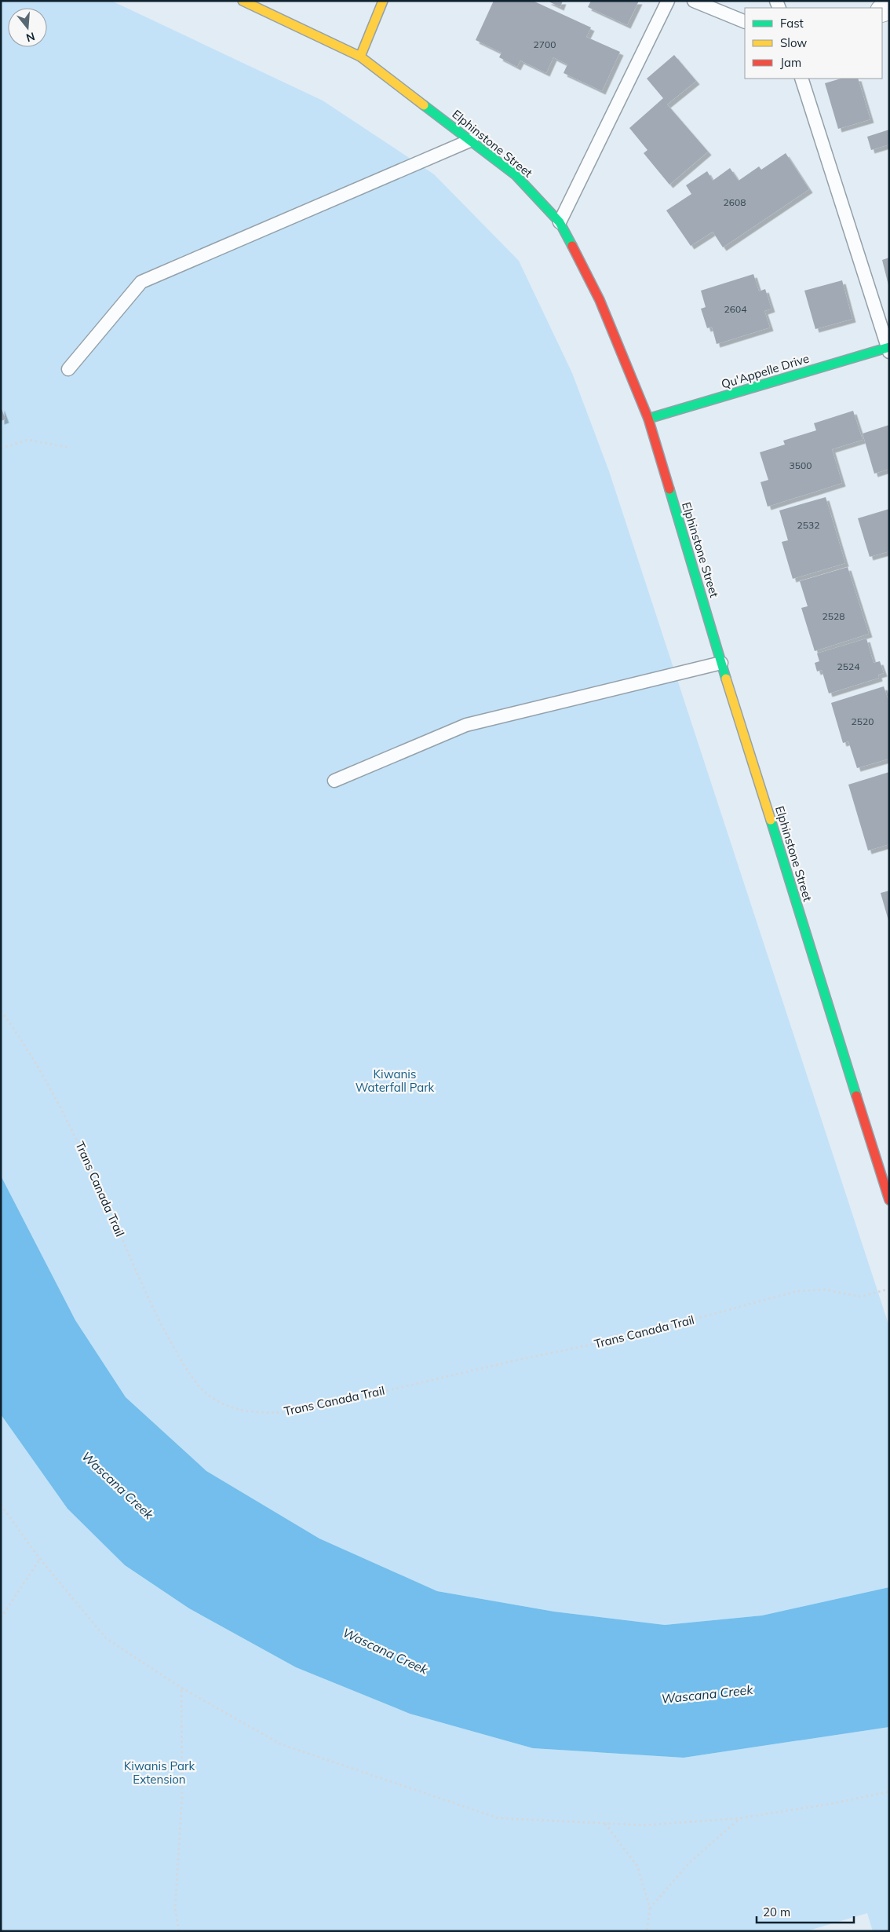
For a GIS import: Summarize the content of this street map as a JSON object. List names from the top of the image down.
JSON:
{
  "streets": {
    "street": ["Elphinstone Street", "Qu'Appelle Drive"],
    "path": ["Trans Canada Trail"]
  },
  "crossings": [
    ["Elphinstone Street", "Qu'Appelle Drive"]
  ],
  "water": ["Wascana Creek"],
  "parks": ["Kiwanis Waterfall Park", "Kiwanis Park Extension"],
  "house_numbers": [
    "2700",
    "2608",
    "2604",
    "3500",
    "2532",
    "2528",
    "2524",
    "2520"
  ],
  "legend": ["Fast", "Slow", "Jam"],
  "scale_bar": "20 m",
  "north": "bottom"
}
